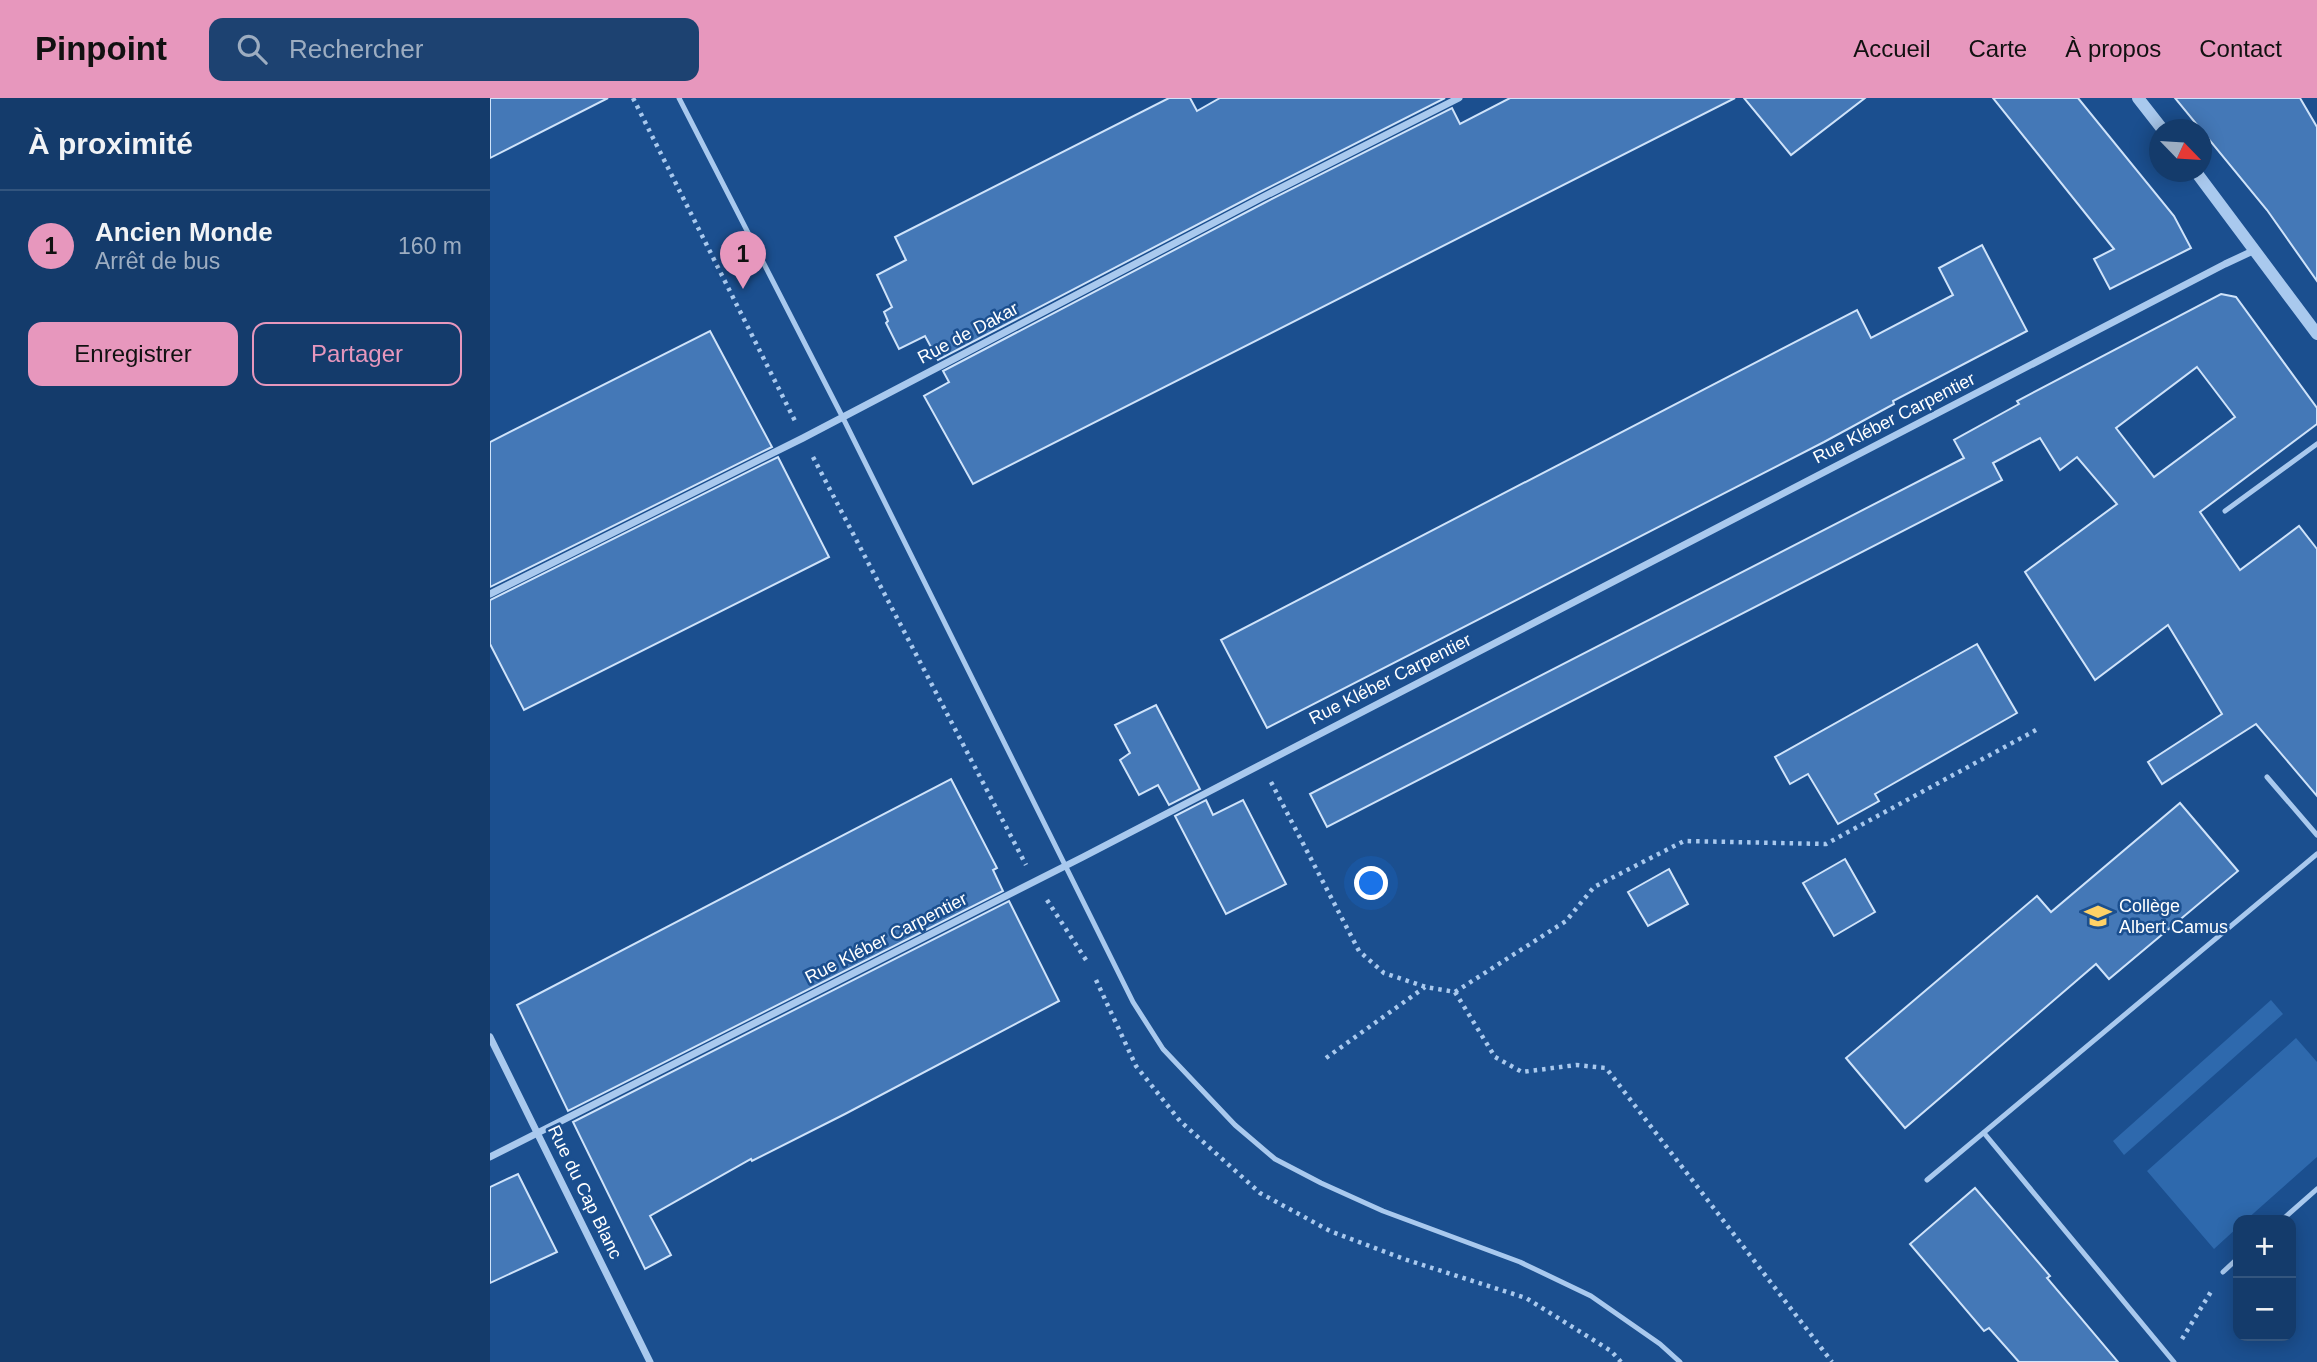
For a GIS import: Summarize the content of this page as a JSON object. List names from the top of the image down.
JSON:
{
  "streets": {
    "street": ["Rue de Dakar", "Rue Kléber Carpentier", "Rue du Cap Blanc"]
  },
  "crossings": [
    ["Rue Kléber Carpentier", "Rue du Cap Blanc"]
  ],
  "places": {
    "school or university": ["Collège Albert Camus"]
  },
  "north": "bottom right",
  "page": {
    "header": "Pinpoint",
    "search": "Rechercher",
    "nav": [
      "Accueil",
      "Carte",
      "À propos",
      "Contact"
    ],
    "heading": "À proximité",
    "list": [
      {
        "mark": "1",
        "name": "Ancien Monde",
        "note": "Arrêt de bus",
        "value": "160 m"
      }
    ],
    "pins": "1",
    "buttons": ["Enregistrer", "Partager"],
    "map_buttons": ["+", "−"]
  }
}
